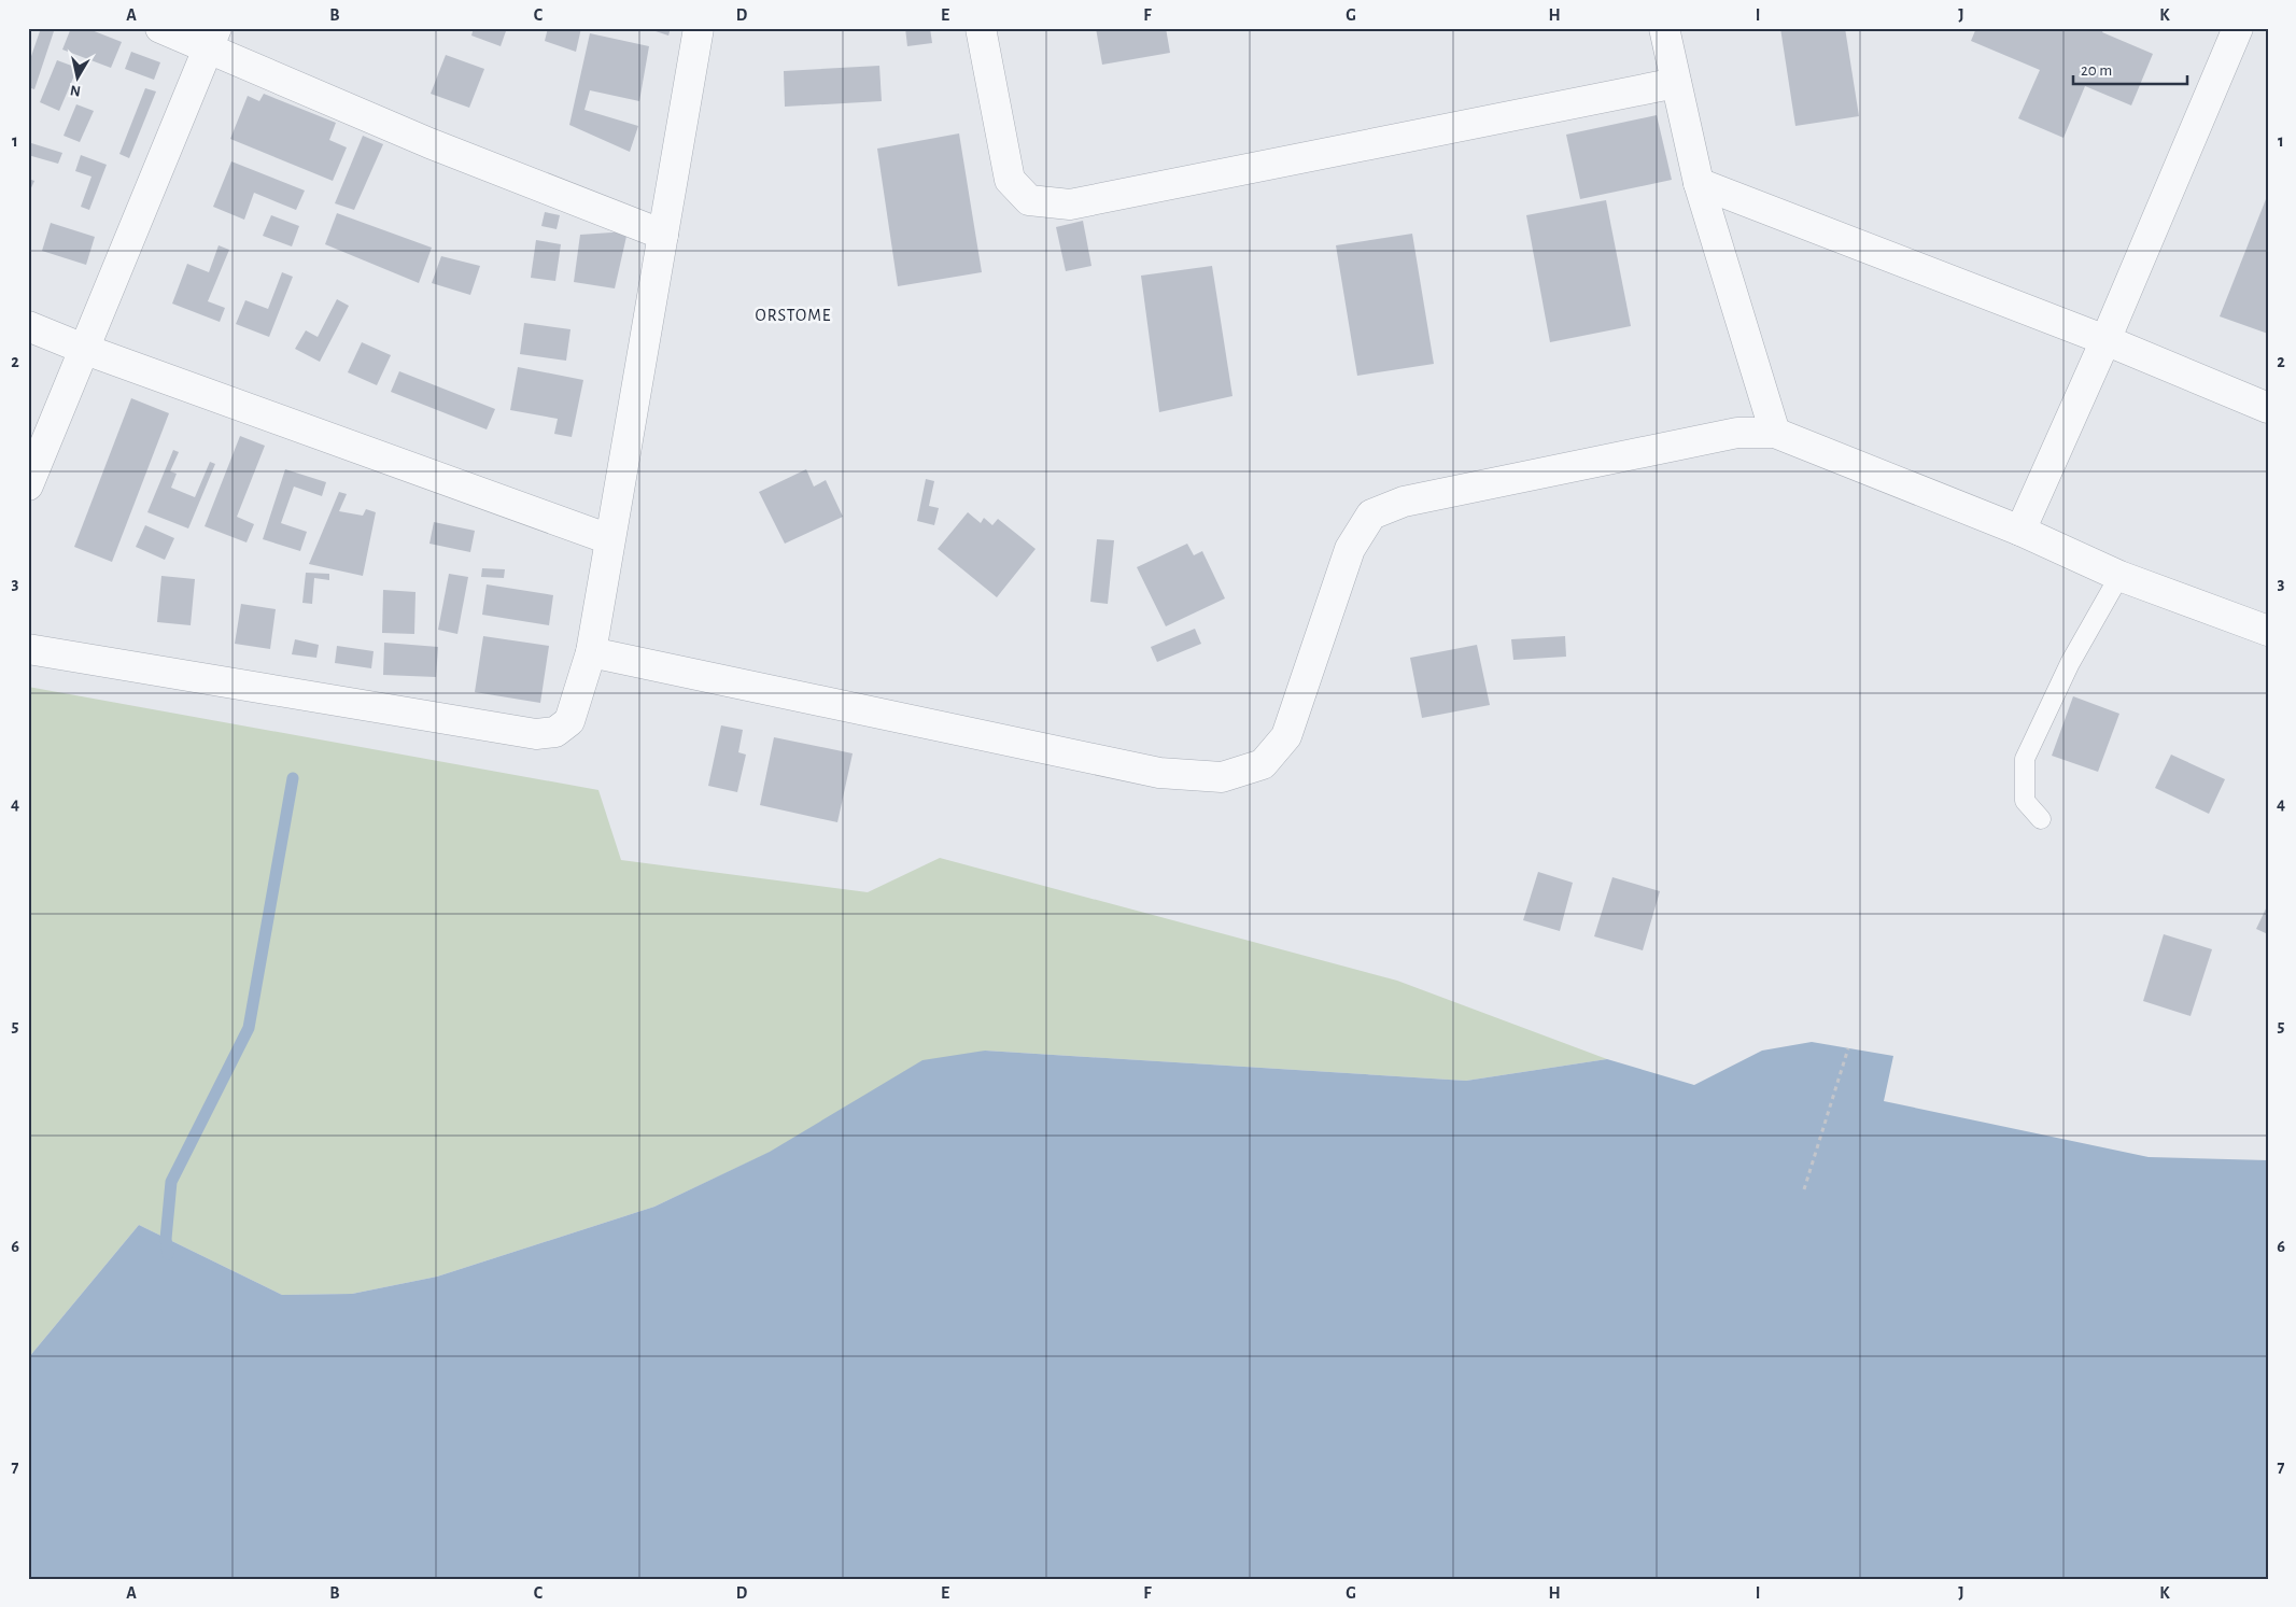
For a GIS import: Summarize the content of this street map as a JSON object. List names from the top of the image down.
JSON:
{
  "districts": ["ORSTOME"],
  "scale_bar": "20 m",
  "north": "bottom",
  "grid": {
    "columns": [
      "A",
      "B",
      "C",
      "D",
      "E",
      "F",
      "G",
      "H",
      "I",
      "J",
      "K"
    ],
    "rows": [
      "1",
      "2",
      "3",
      "4",
      "5",
      "6",
      "7"
    ]
  }
}
